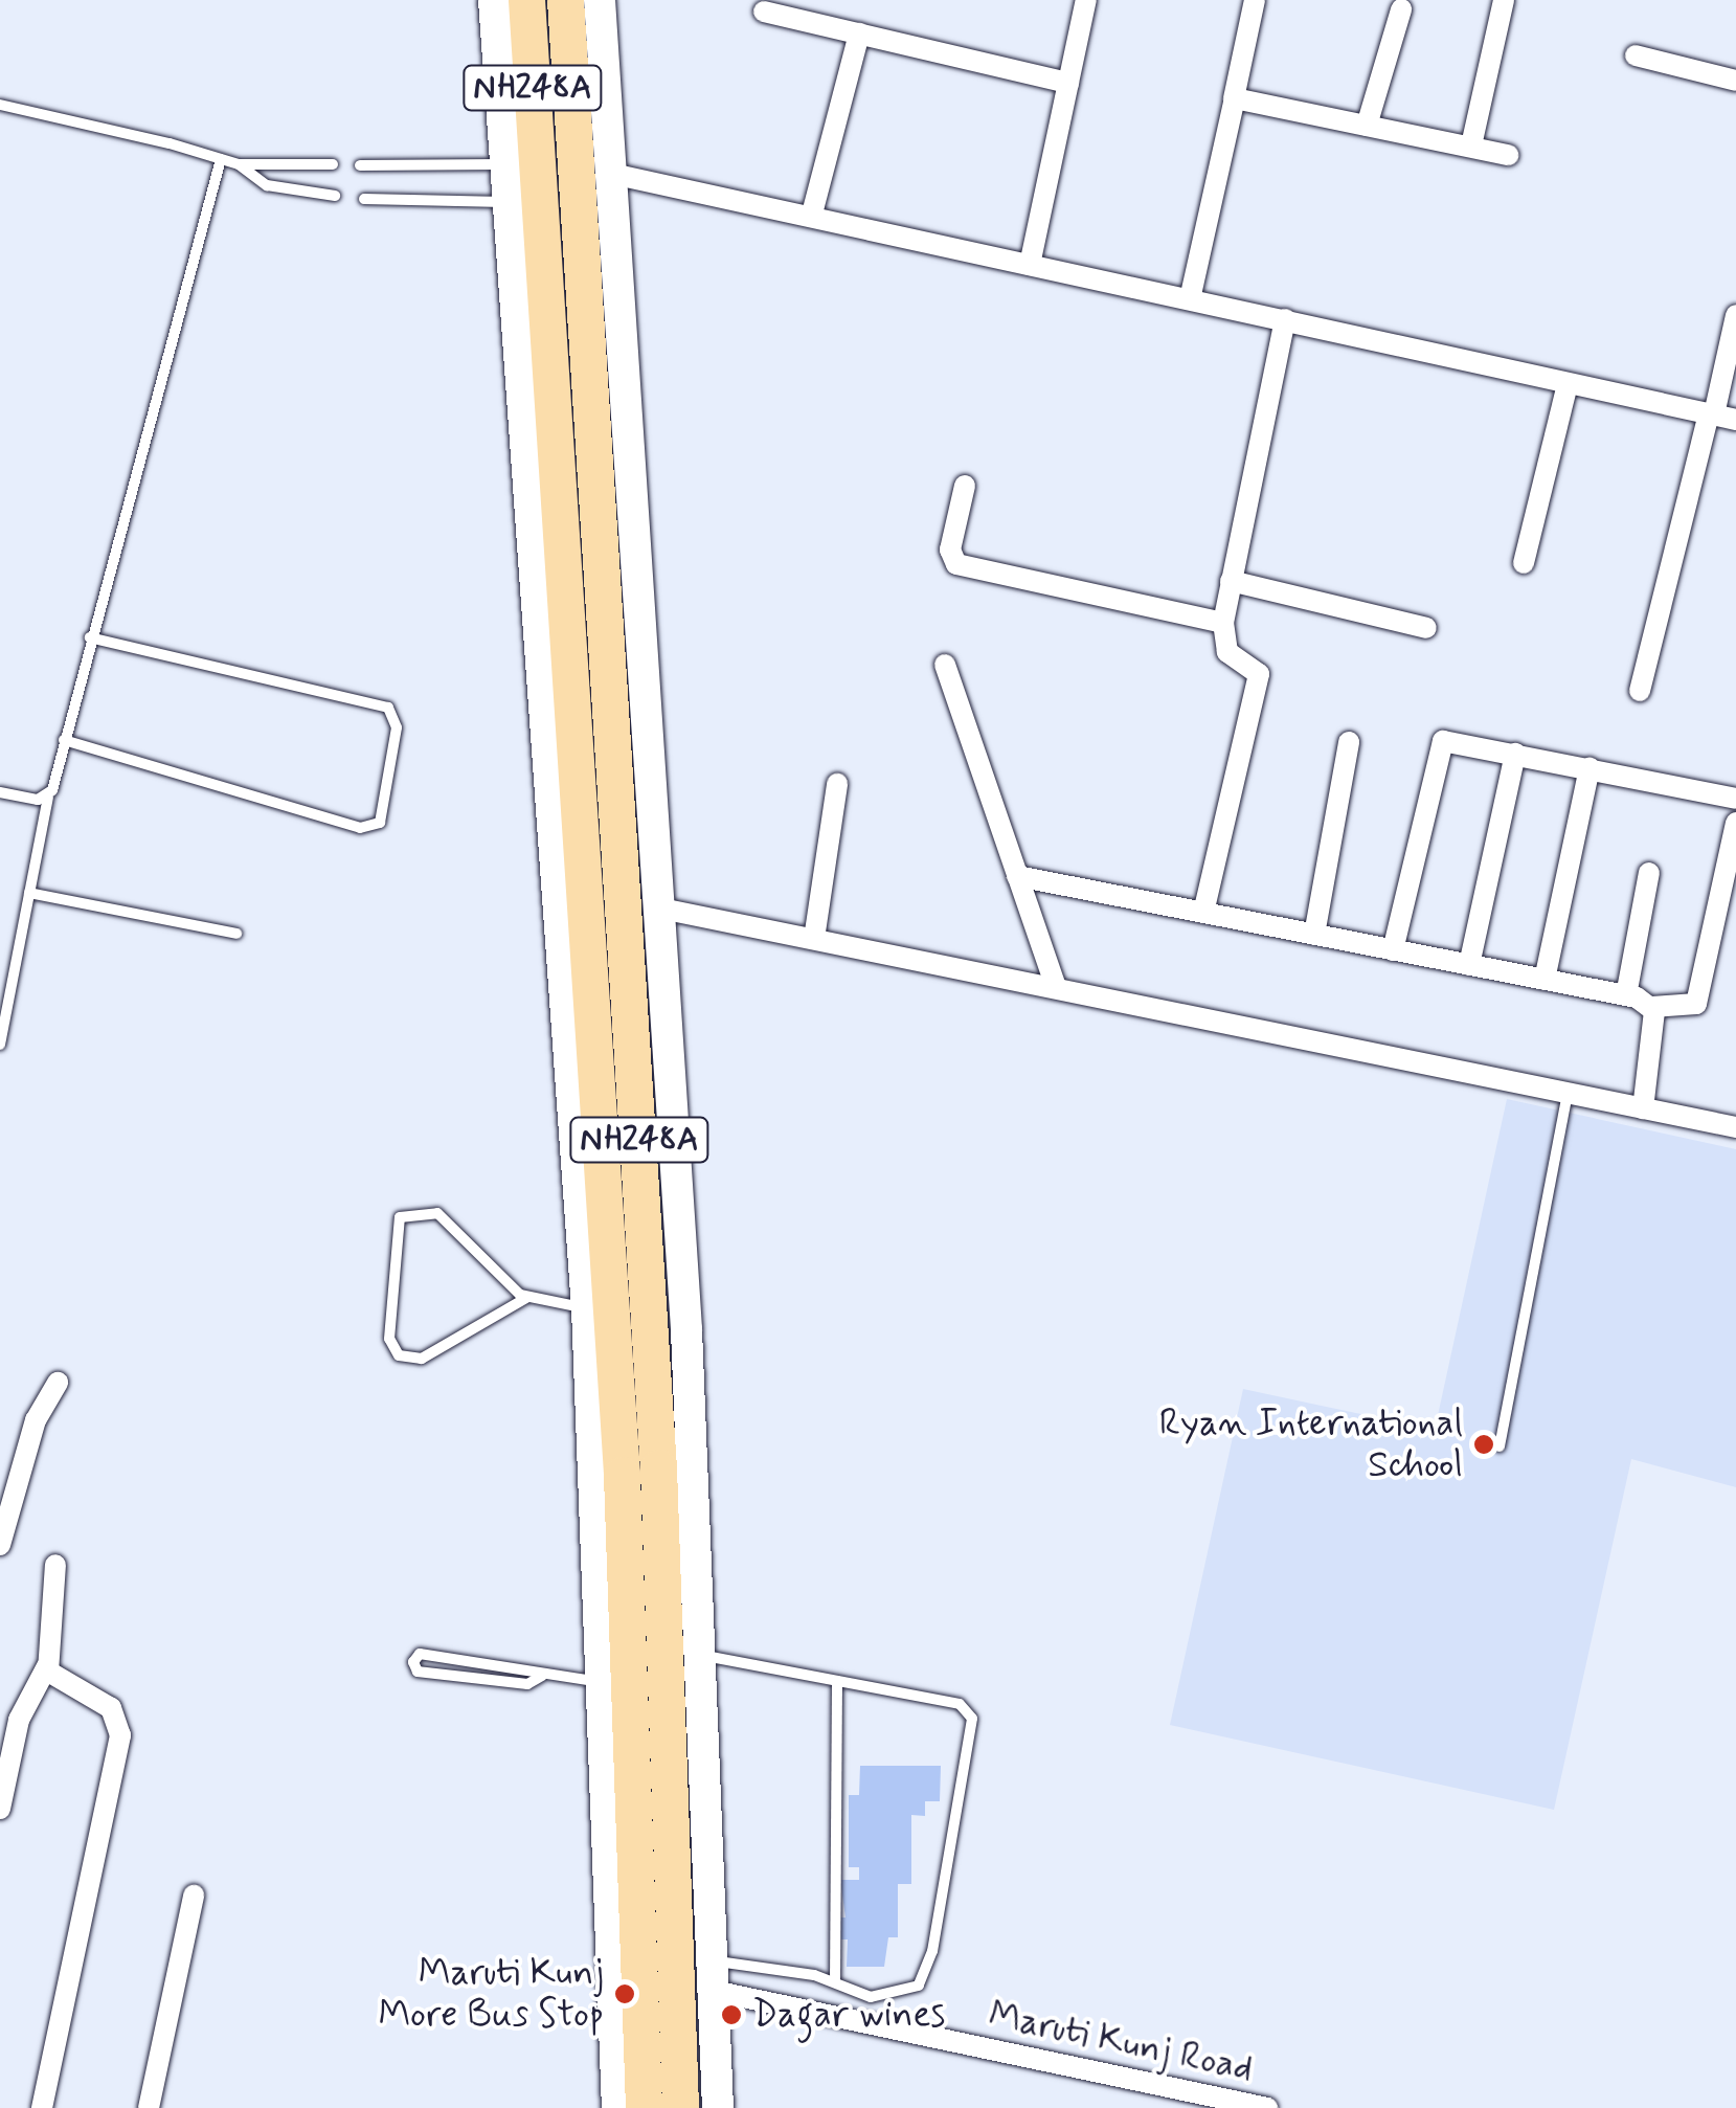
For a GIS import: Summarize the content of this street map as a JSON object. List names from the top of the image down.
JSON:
{
  "streets": {
    "highway": ["NH248A"],
    "street": ["Maruti Kunj Road"]
  },
  "places": ["Ryan International School", "Maruti Kunj More Bus Stop", "Dagar wines"]
}
